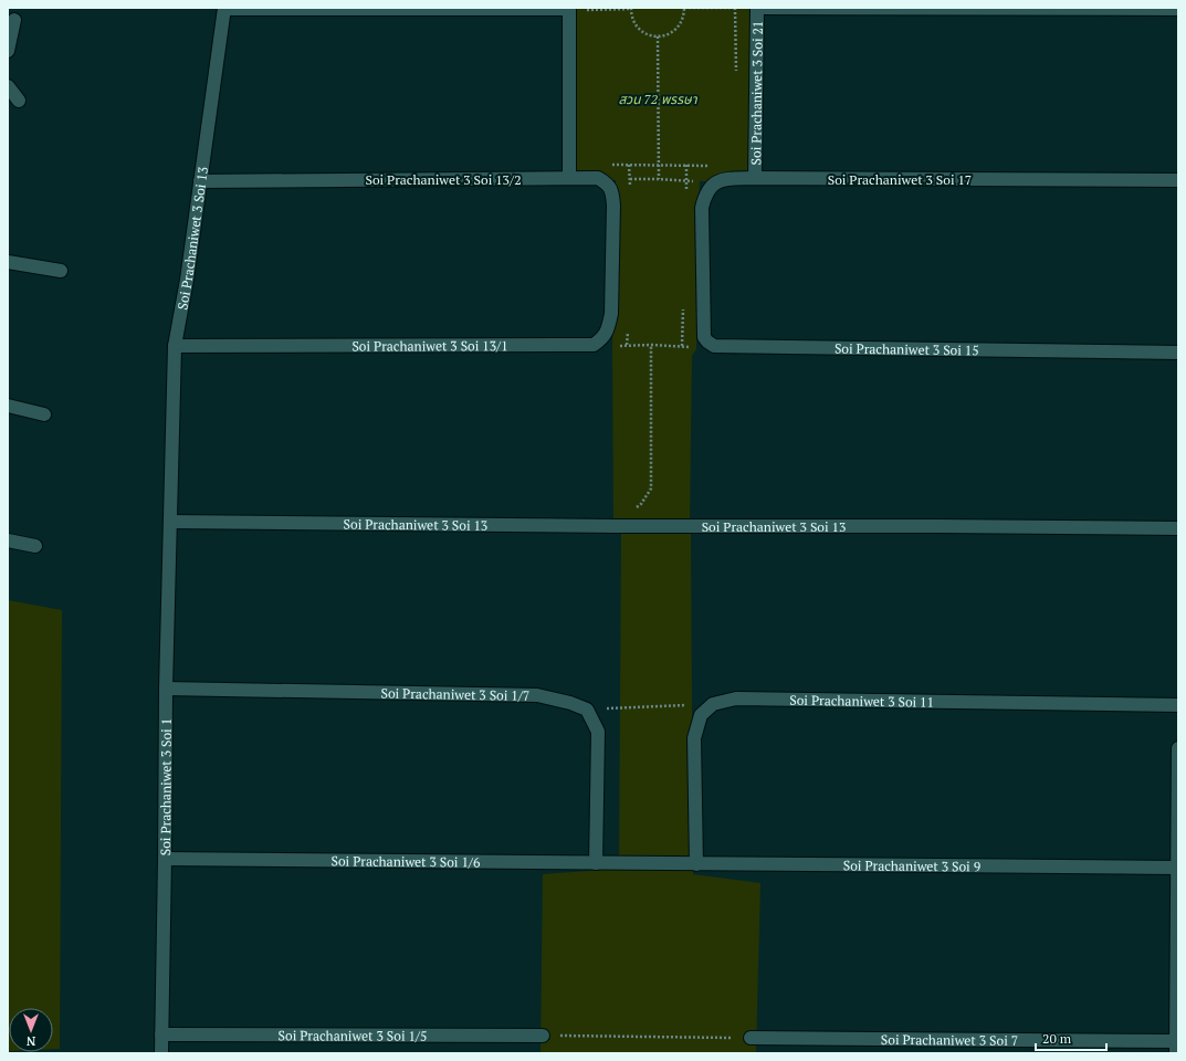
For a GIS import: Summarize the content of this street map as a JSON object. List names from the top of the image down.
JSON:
{
  "streets": {
    "street": [
      "Soi Prachaniwet 3 Soi 21",
      "Soi Prachaniwet 3 Soi 13/2",
      "Soi Prachaniwet 3 Soi 17",
      "Soi Prachaniwet 3 Soi 13",
      "Soi Prachaniwet 3 Soi 13/1",
      "Soi Prachaniwet 3 Soi 15",
      "Soi Prachaniwet 3 Soi 1/7",
      "Soi Prachaniwet 3 Soi 11",
      "Soi Prachaniwet 3 Soi 1",
      "Soi Prachaniwet 3 Soi 1/6",
      "Soi Prachaniwet 3 Soi 9",
      "Soi Prachaniwet 3 Soi 1/5",
      "Soi Prachaniwet 3 Soi 7"
    ]
  },
  "crossings": [
    ["Soi Prachaniwet 3 Soi 21", "Soi Prachaniwet 3 Soi 17"],
    ["Soi Prachaniwet 3 Soi 13/2", "Soi Prachaniwet 3 Soi 13"],
    ["Soi Prachaniwet 3 Soi 13/2", "Soi Prachaniwet 3 Soi 13/1"],
    ["Soi Prachaniwet 3 Soi 17", "Soi Prachaniwet 3 Soi 15"],
    ["Soi Prachaniwet 3 Soi 13", "Soi Prachaniwet 3 Soi 13/1"],
    ["Soi Prachaniwet 3 Soi 13", "Soi Prachaniwet 3 Soi 1"],
    ["Soi Prachaniwet 3 Soi 1/7", "Soi Prachaniwet 3 Soi 1"],
    ["Soi Prachaniwet 3 Soi 1", "Soi Prachaniwet 3 Soi 1/6"],
    ["Soi Prachaniwet 3 Soi 1", "Soi Prachaniwet 3 Soi 1/5"],
    ["Soi Prachaniwet 3 Soi 1/6", "Soi Prachaniwet 3 Soi 9"]
  ],
  "parks": ["สวน 72 พรรษา"],
  "scale_bar": "20 m",
  "north": "bottom"
}
